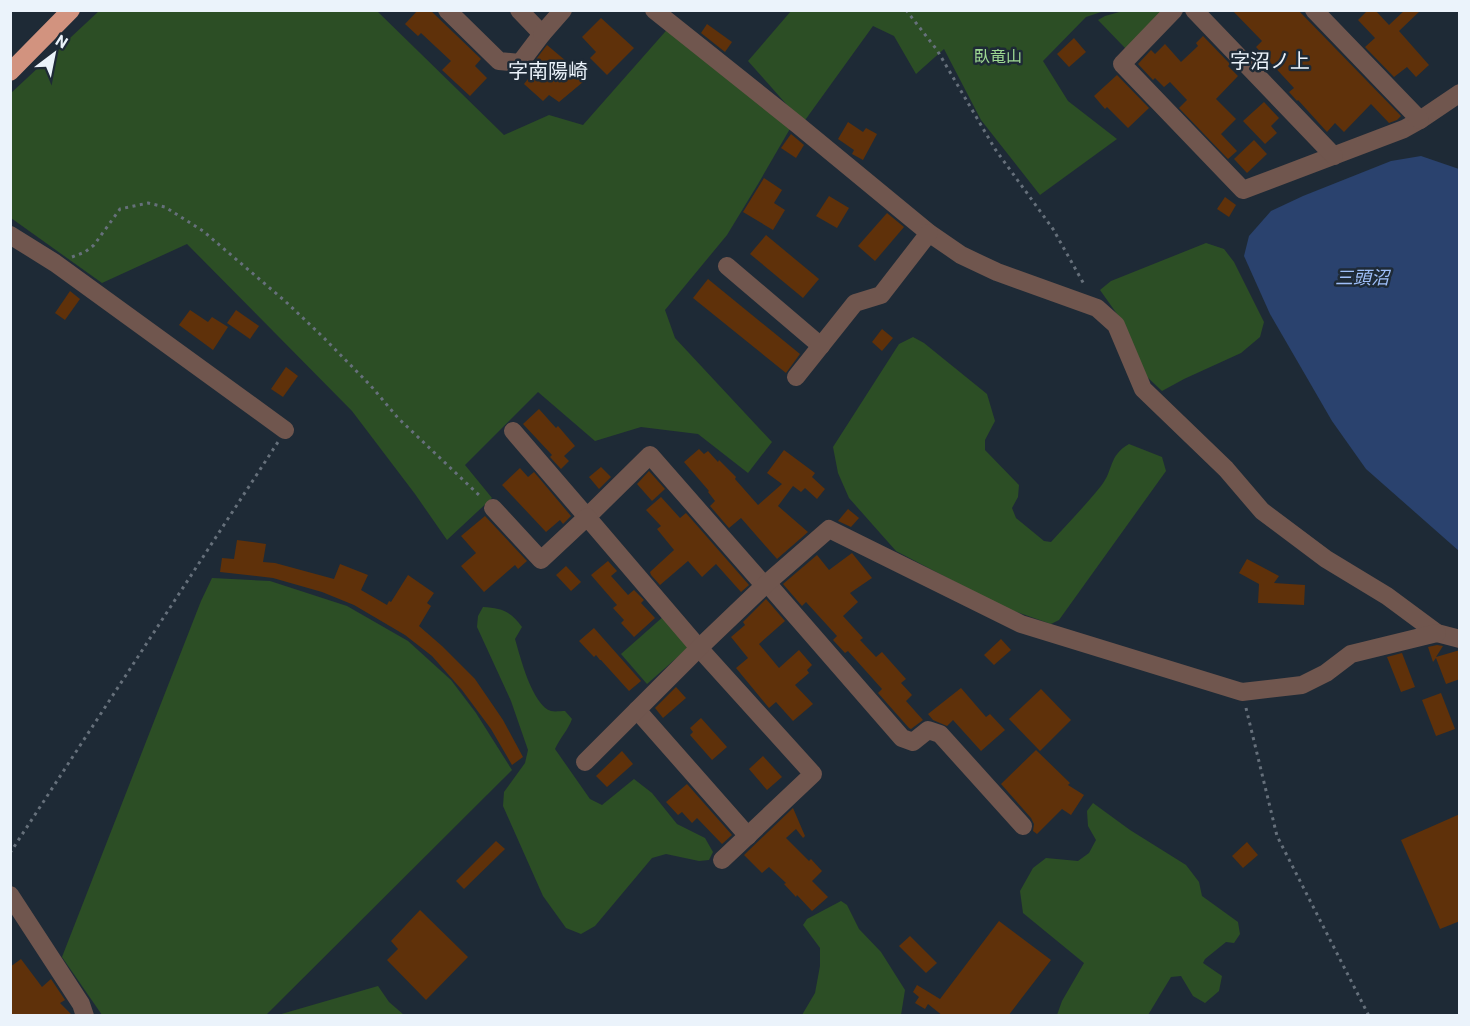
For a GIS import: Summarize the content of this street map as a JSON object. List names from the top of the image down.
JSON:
{
  "districts": ["字沼ノ上", "字南陽崎"],
  "water": ["三頭沼"],
  "parks": ["臥竜山"],
  "north": "top right"
}
